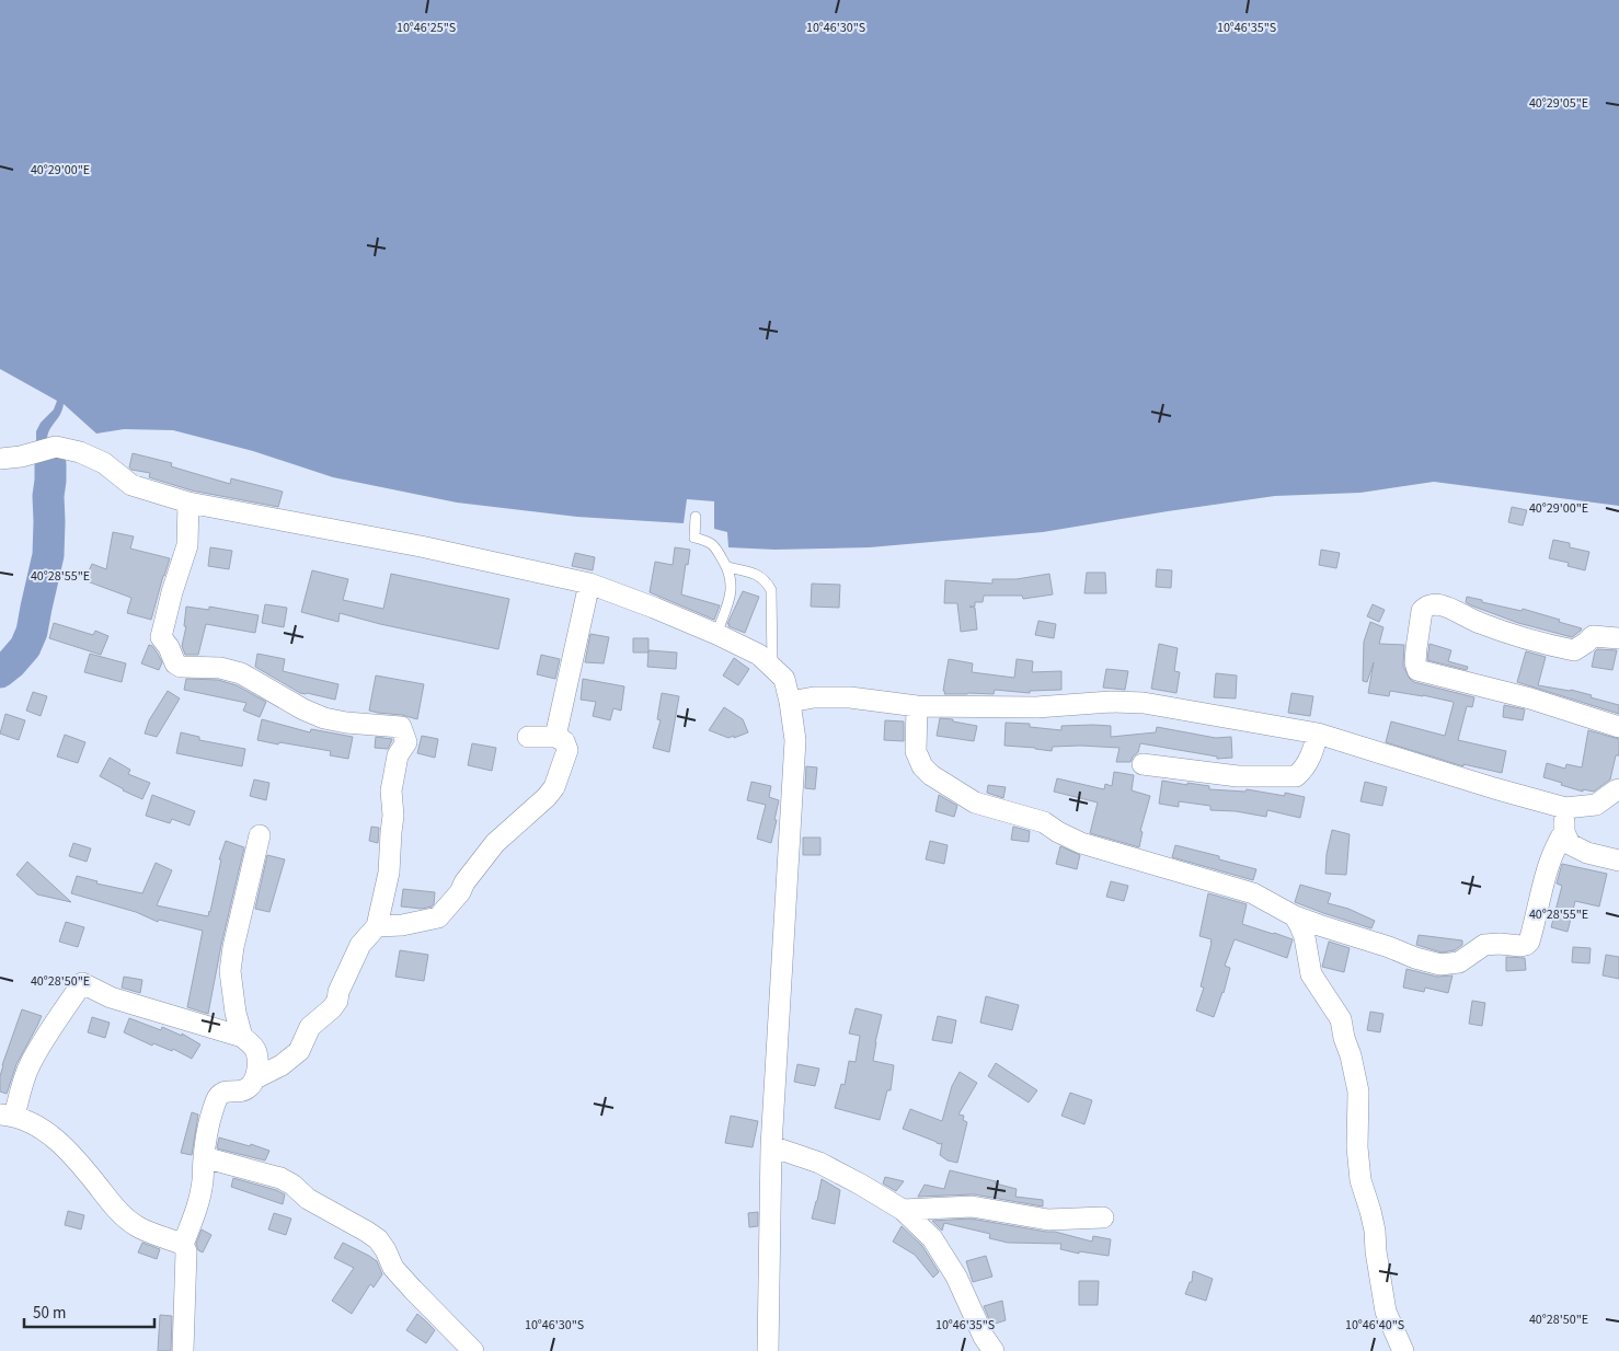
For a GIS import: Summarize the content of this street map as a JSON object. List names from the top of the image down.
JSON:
{
  "scale_bar": "50 m",
  "coordinates": [
    "10°46'25\"S",
    "10°46'30\"S",
    "10°46'35\"S",
    "40°29'05\"E",
    "40°29'00\"E",
    "40°28'55\"E",
    "40°28'50\"E",
    "10°46'40\"S"
  ]
}
